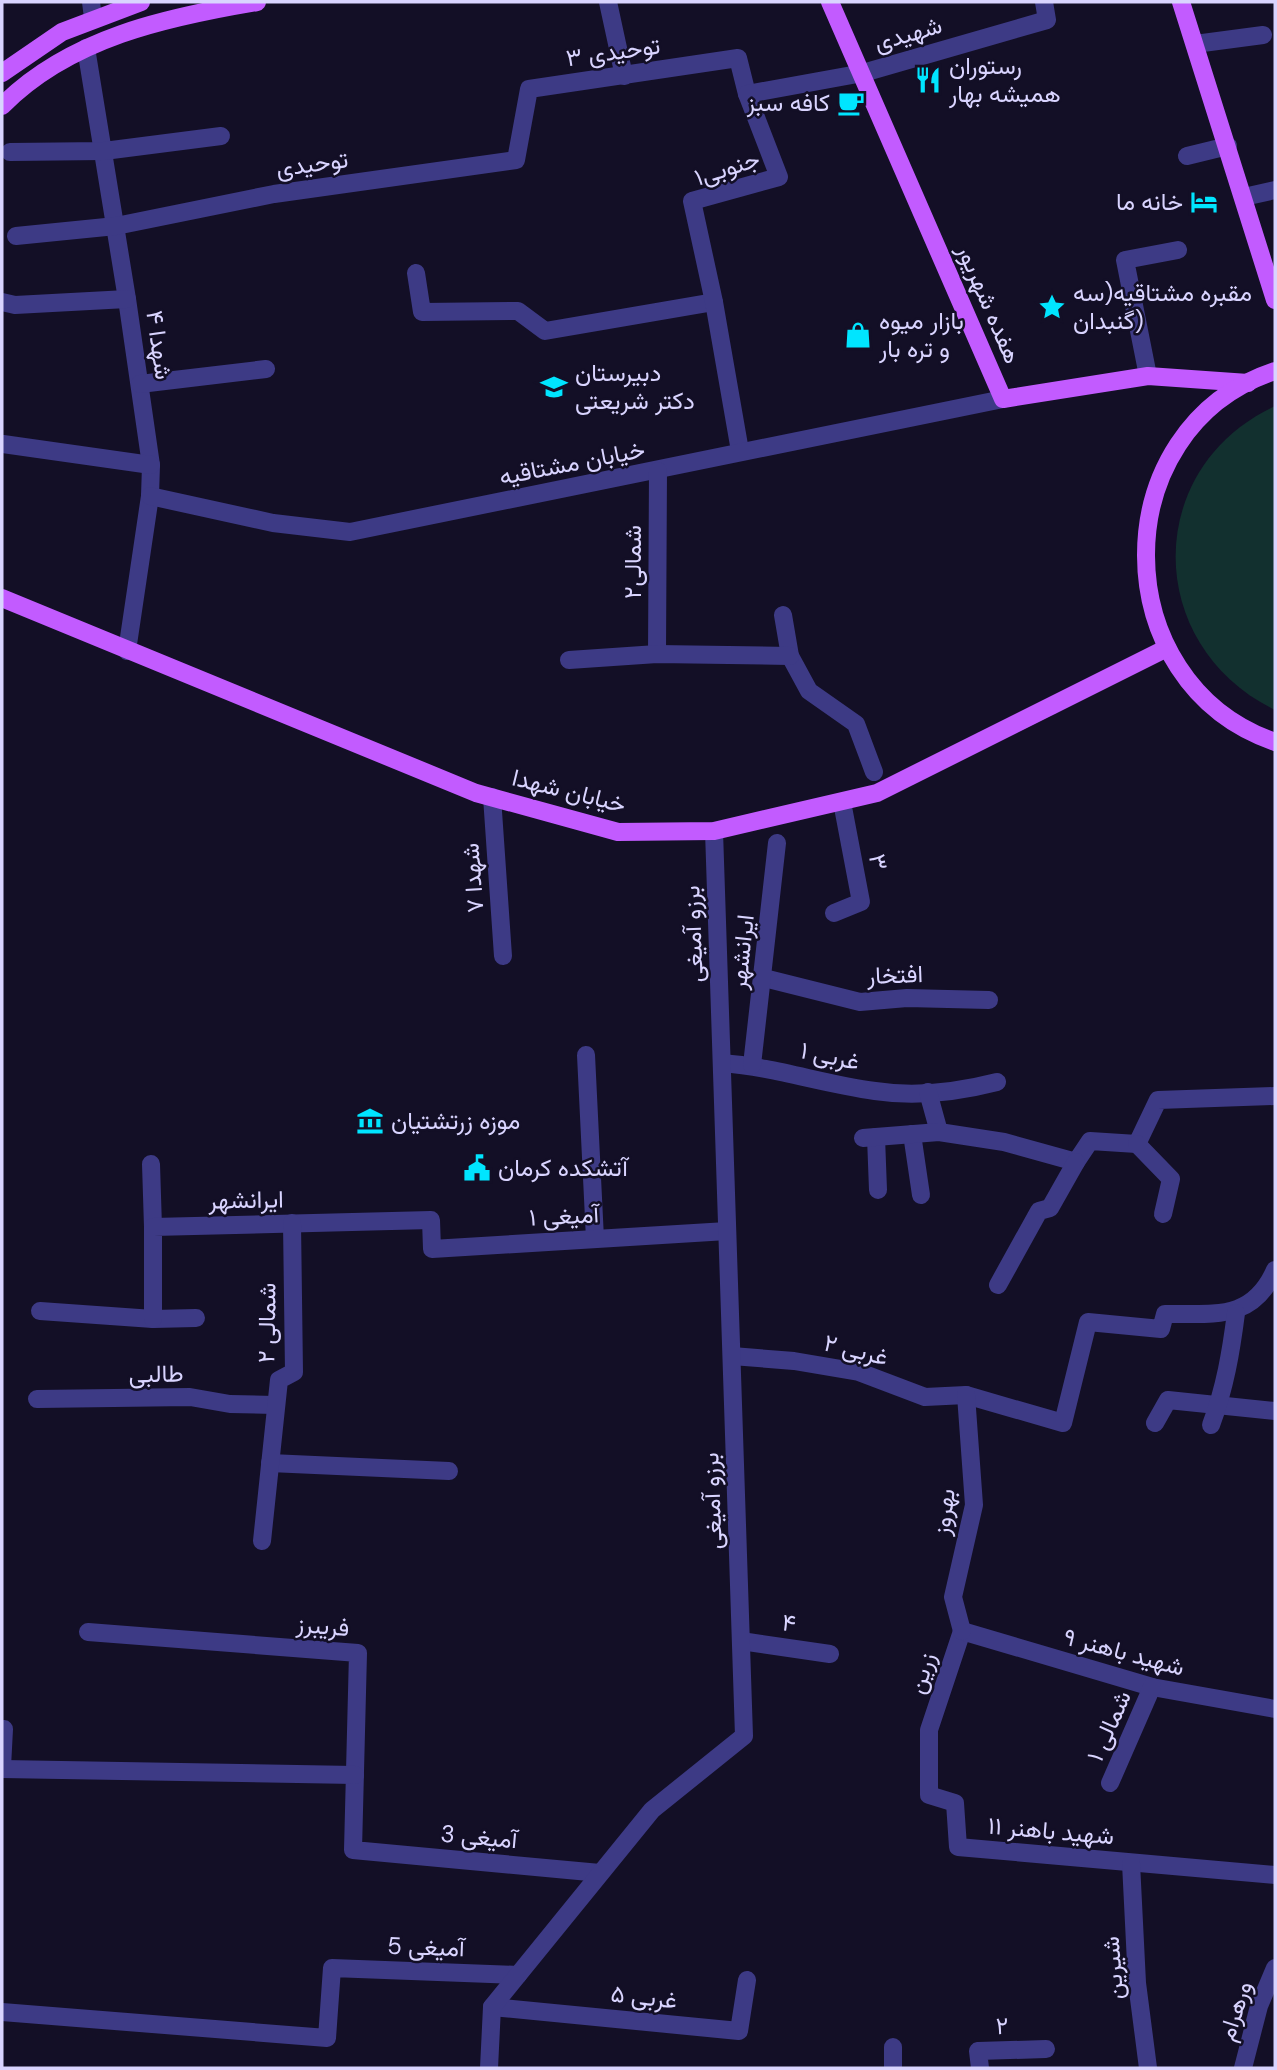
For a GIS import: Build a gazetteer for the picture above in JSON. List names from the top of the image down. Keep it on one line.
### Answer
{"streets":{"main road":["هفده شهریور","خیابان شهدا"],"street":["شهیدی","توحیدی ۳","توحیدی","جنوبی۱","شهدا ۴","خیابان مشتاقیه","شمالی۲","۳","شهدا ۷","برزو آمیغی","ایرانشهر","افتخار","۱ غربی","آمیغی ۱","۲ شمالی","۲ غربی","طالبی","بهروز","۴","فریبرز","شهید باهنر ۹","زرین","۱ شمالی","شهید باهنر ۱۱","آمیغی 3","آمیغی 5","شیرین","۵ غربی","ورهرام","۲"]},"crossings":[["شهیدی","هفده شهریور"],["توحیدی ۳","توحیدی"],["توحیدی ۳","جنوبی۱"],["توحیدی","شهدا ۴"],["جنوبی۱","خیابان مشتاقیه"],["هفده شهریور","خیابان مشتاقیه"],["شهدا ۴","خیابان مشتاقیه"],["شهدا ۴","خیابان شهدا"],["خیابان مشتاقیه","شمالی۲"],["خیابان شهدا","۳"],["خیابان شهدا","شهدا ۷"],["خیابان شهدا","برزو آمیغی"],["برزو آمیغی","۱ غربی"],["برزو آمیغی","آمیغی ۱"],["برزو آمیغی","۲ غربی"],["برزو آمیغی","۴"],["برزو آمیغی","آمیغی 3"],["برزو آمیغی","آمیغی 5"],["برزو آمیغی","۵ غربی"],["ایرانشهر","افتخار"],["ایرانشهر","۱ غربی"],["ایرانشهر","آمیغی ۱"],["ایرانشهر","۲ شمالی"],["۲ شمالی","طالبی"],["۲ غربی","بهروز"],["بهروز","شهید باهنر ۹"],["بهروز","زرین"],["فریبرز","آمیغی 3"],["شهید باهنر ۹","زرین"],["شهید باهنر ۹","۱ شمالی"],["زرین","شهید باهنر ۱۱"],["شهید باهنر ۱۱","شیرین"]],"places":{"restaurant":["رستوران همیشه بهار"],"cafe":["کافه سبز"],"hotel":["خانه ما"],"place":["مقبره مشتاقیه(سه گنبدان)"],"shop":["بازار میوه و تره بار"],"school or university":["دبیرستان دکتر شریعتی"],"museum":["موزه زرتشتیان"],"public building":["آتشکده کرمان"]}}
